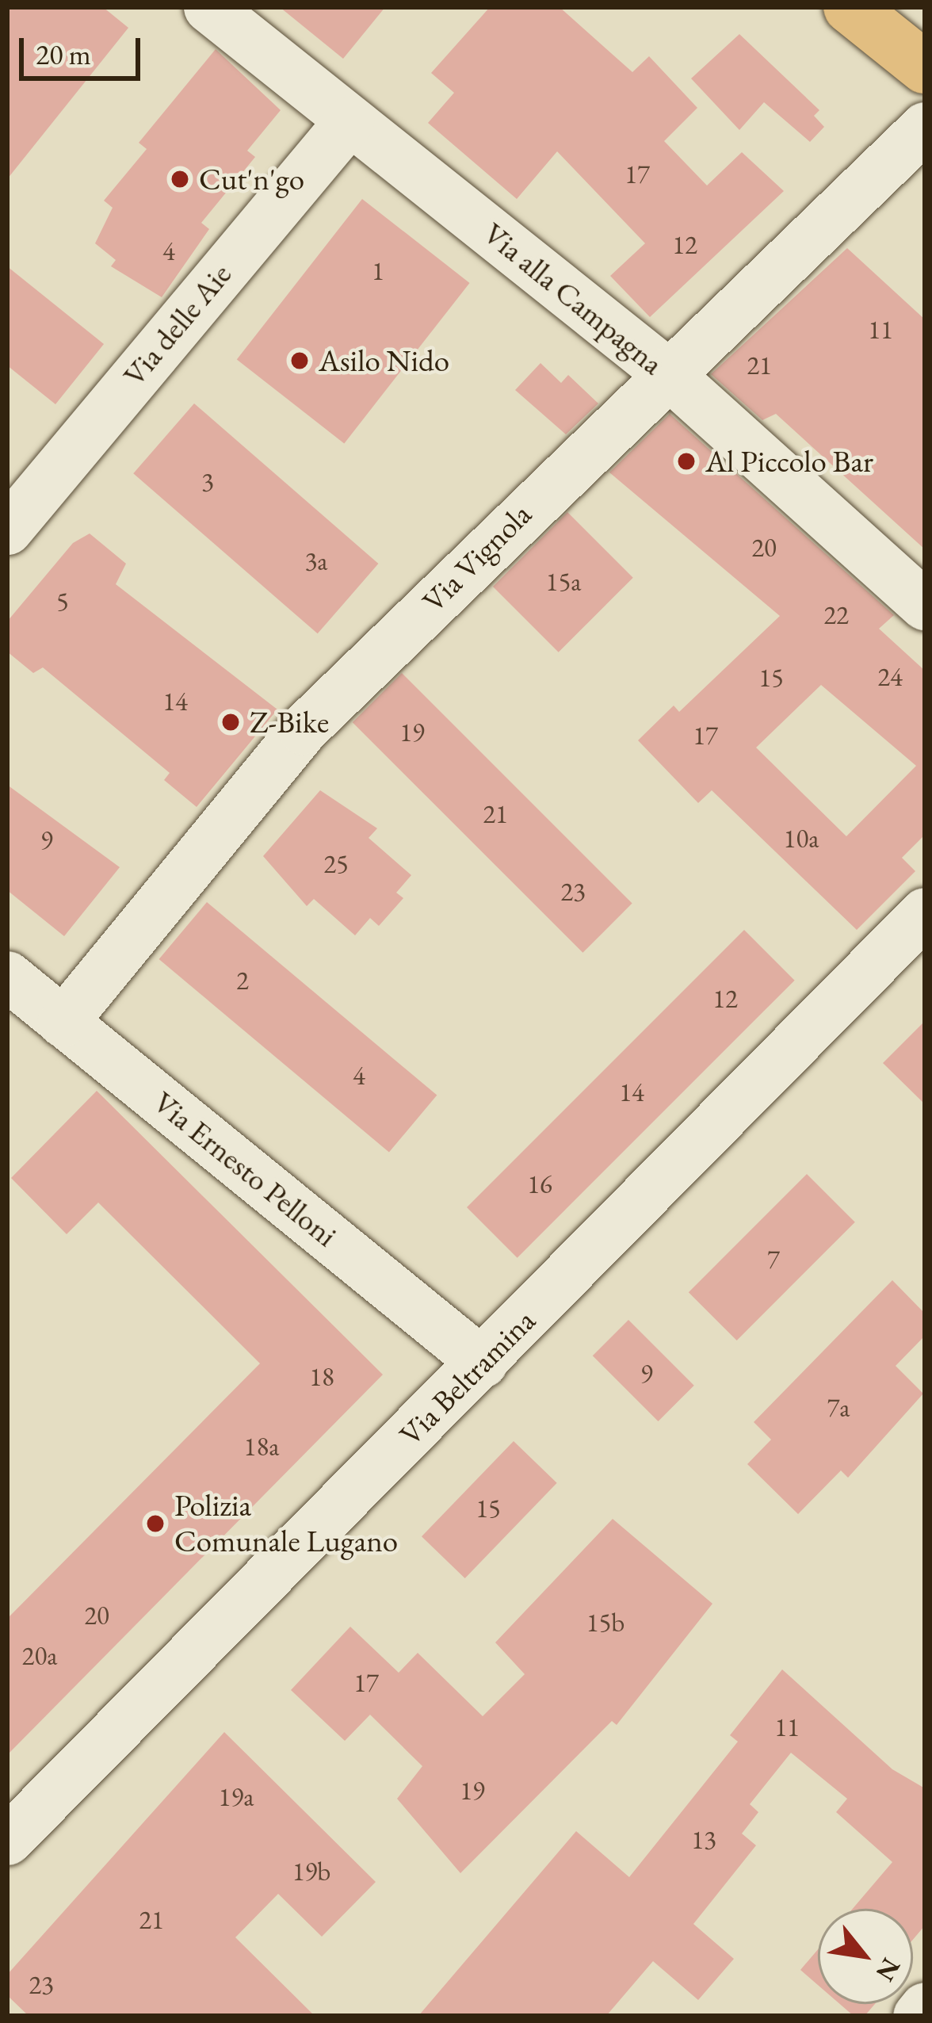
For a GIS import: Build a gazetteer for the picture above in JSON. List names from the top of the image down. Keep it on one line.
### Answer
{"streets":{"street":["Via alla Campagna","Via delle Aie","Via Vignola","Via Ernesto Pelloni","Via Beltramina"]},"crossings":[["Via alla Campagna","Via delle Aie"],["Via alla Campagna","Via Vignola"],["Via Vignola","Via Ernesto Pelloni"],["Via Ernesto Pelloni","Via Beltramina"]],"places":["Cut'n'go","Asilo Nido","Al Piccolo Bar","Z-Bike","Polizia Comunale Lugano"],"house_numbers":["17","12","4","1","11","21","3","20","3a","15a","5","22","24","15","14","19","17","21","10a","9","25","23","2","12","4","14","16","7","9","18","7a","18a","15","20","15b","20a","17","11","19","19a","13","19b","21","23"],"scale_bar":"20 m","north":"bottom right"}
